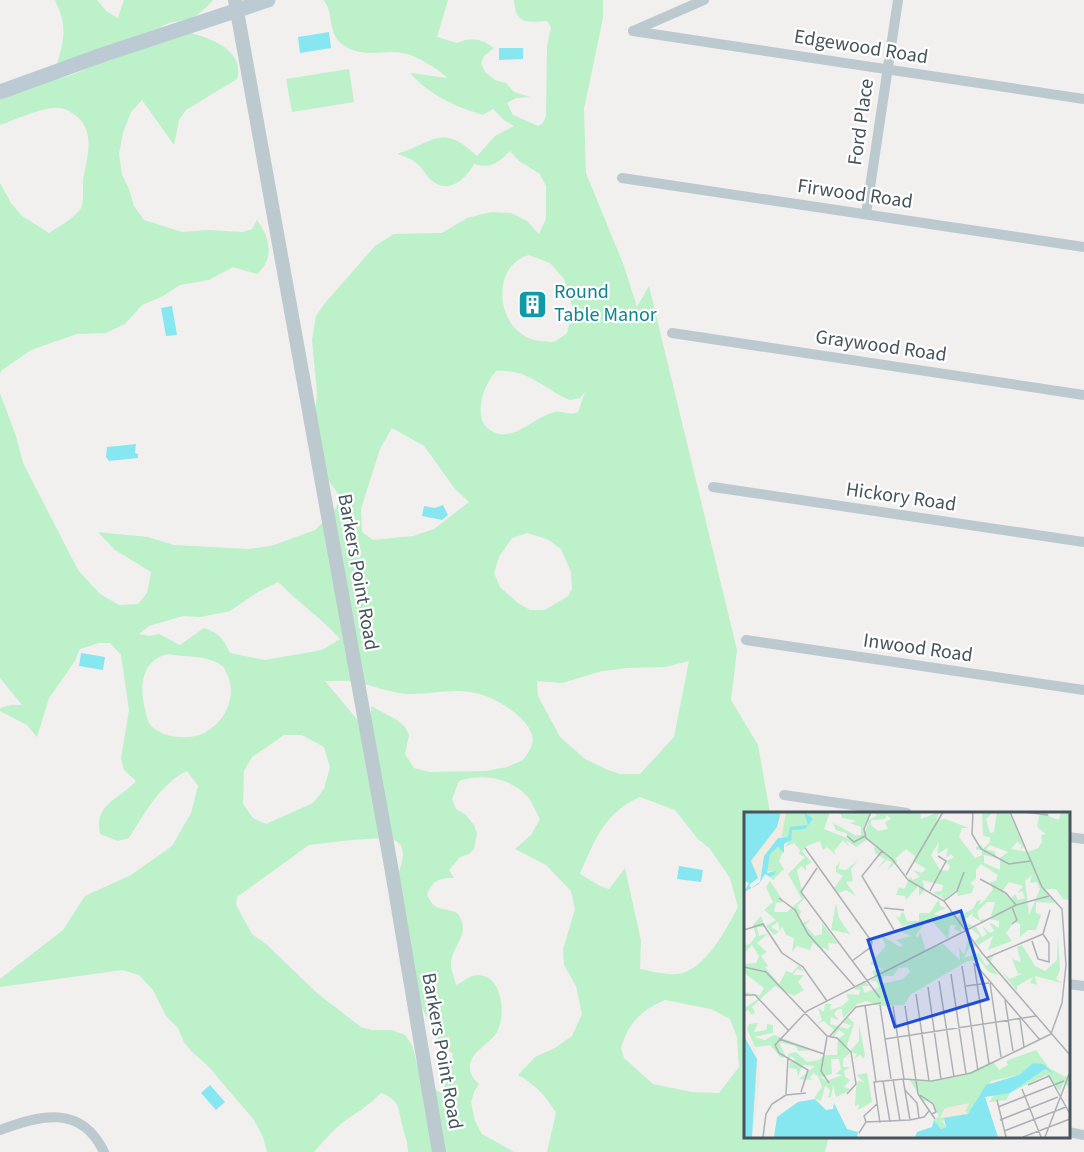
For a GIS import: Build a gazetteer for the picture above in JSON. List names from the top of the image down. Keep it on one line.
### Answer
{"streets":{"street":["Edgewood Road","Ford Place","Firwood Road","Graywood Road","Hickory Road","Barkers Point Road","Inwood Road"]},"crossings":[["Edgewood Road","Ford Place"],["Ford Place","Firwood Road"]],"places":{"building":["Round Table Manor"]}}
